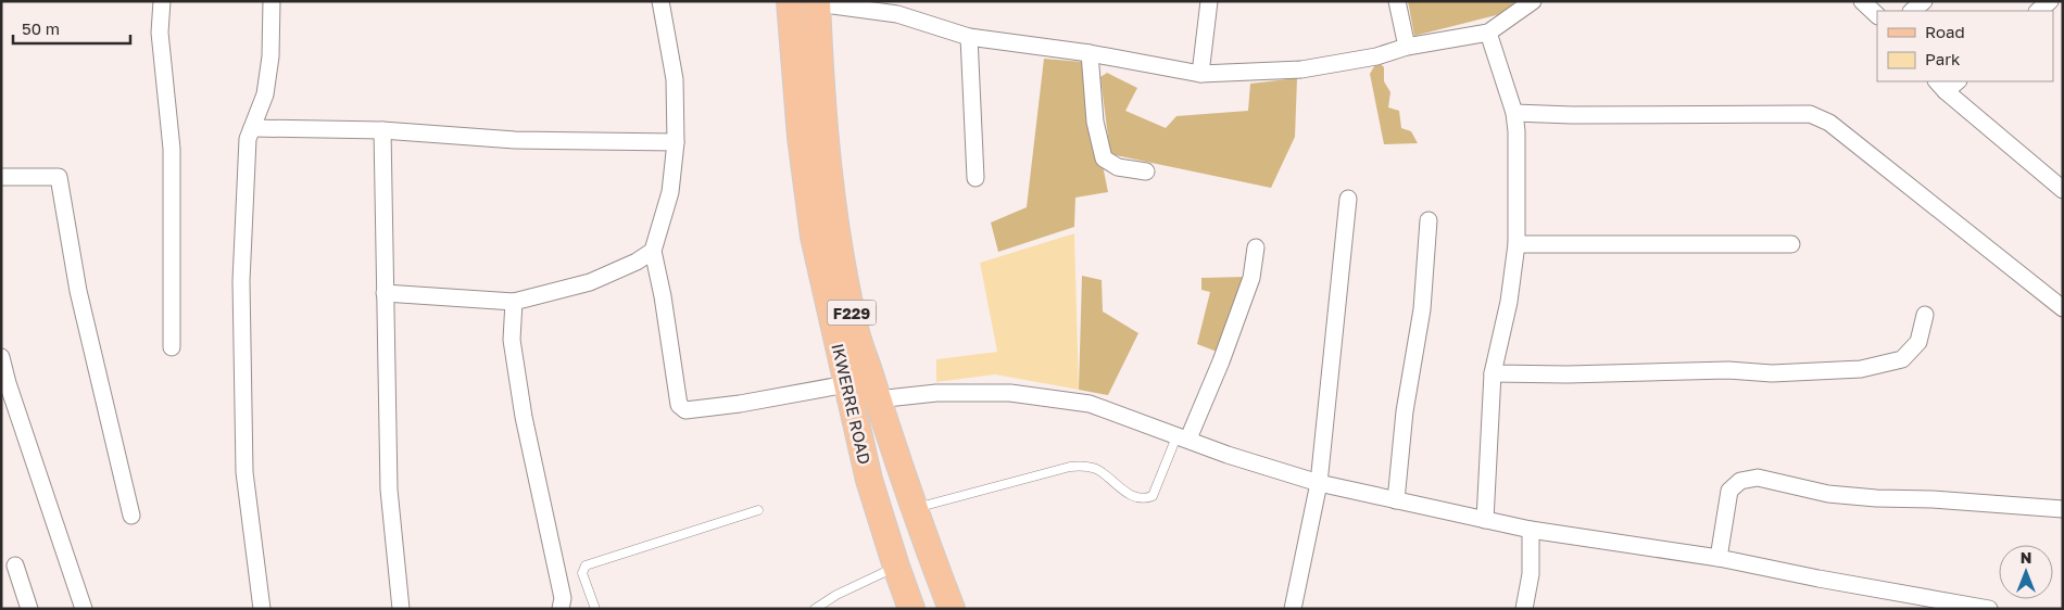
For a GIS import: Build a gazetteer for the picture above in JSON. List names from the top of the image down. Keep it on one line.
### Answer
{"streets":{"main road":["F229","IKWERRE ROAD"]},"legend":["Road","Park"],"scale_bar":"50 m","north":"top"}
